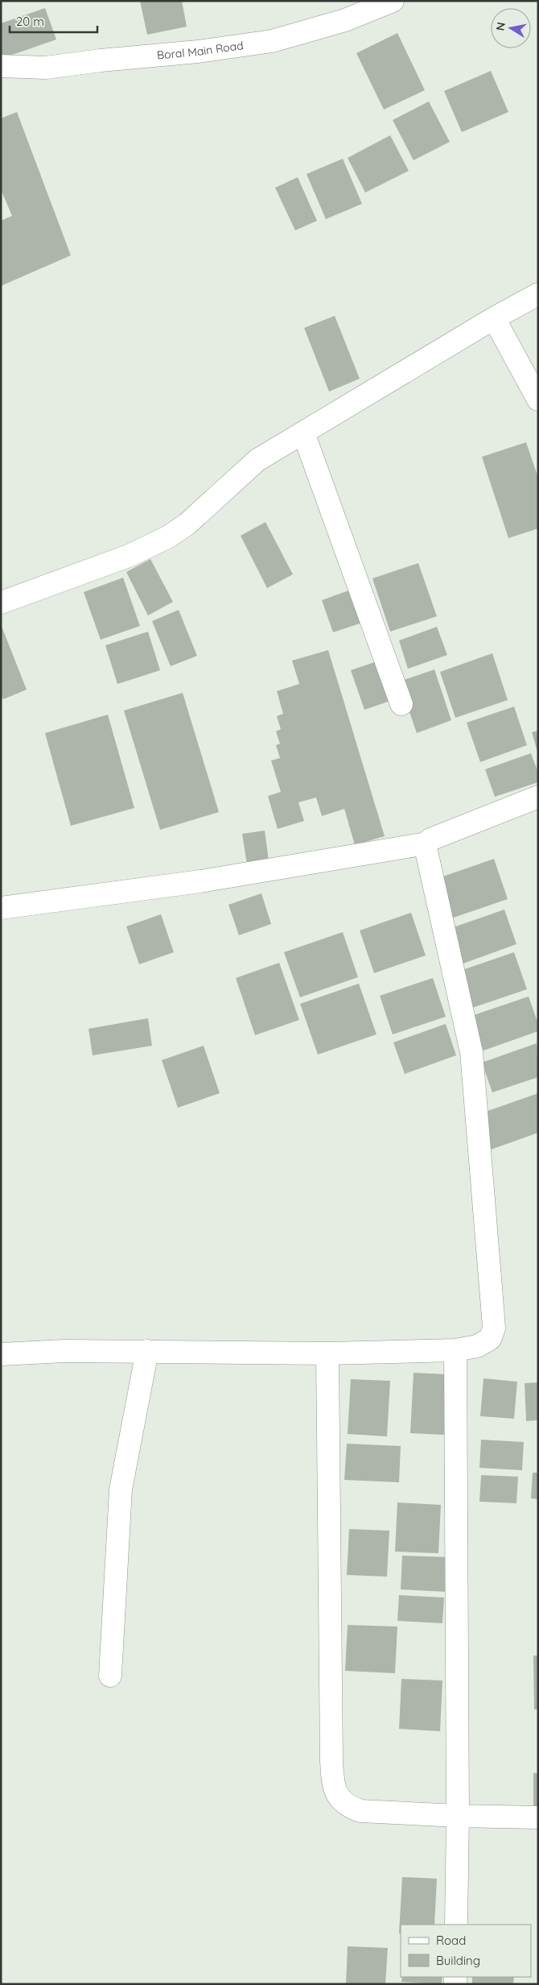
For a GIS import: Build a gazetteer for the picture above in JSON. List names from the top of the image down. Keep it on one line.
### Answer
{"streets":{"street":["Boral Main Road"]},"legend":["Road","Building"],"scale_bar":"20 m","north":"left"}
